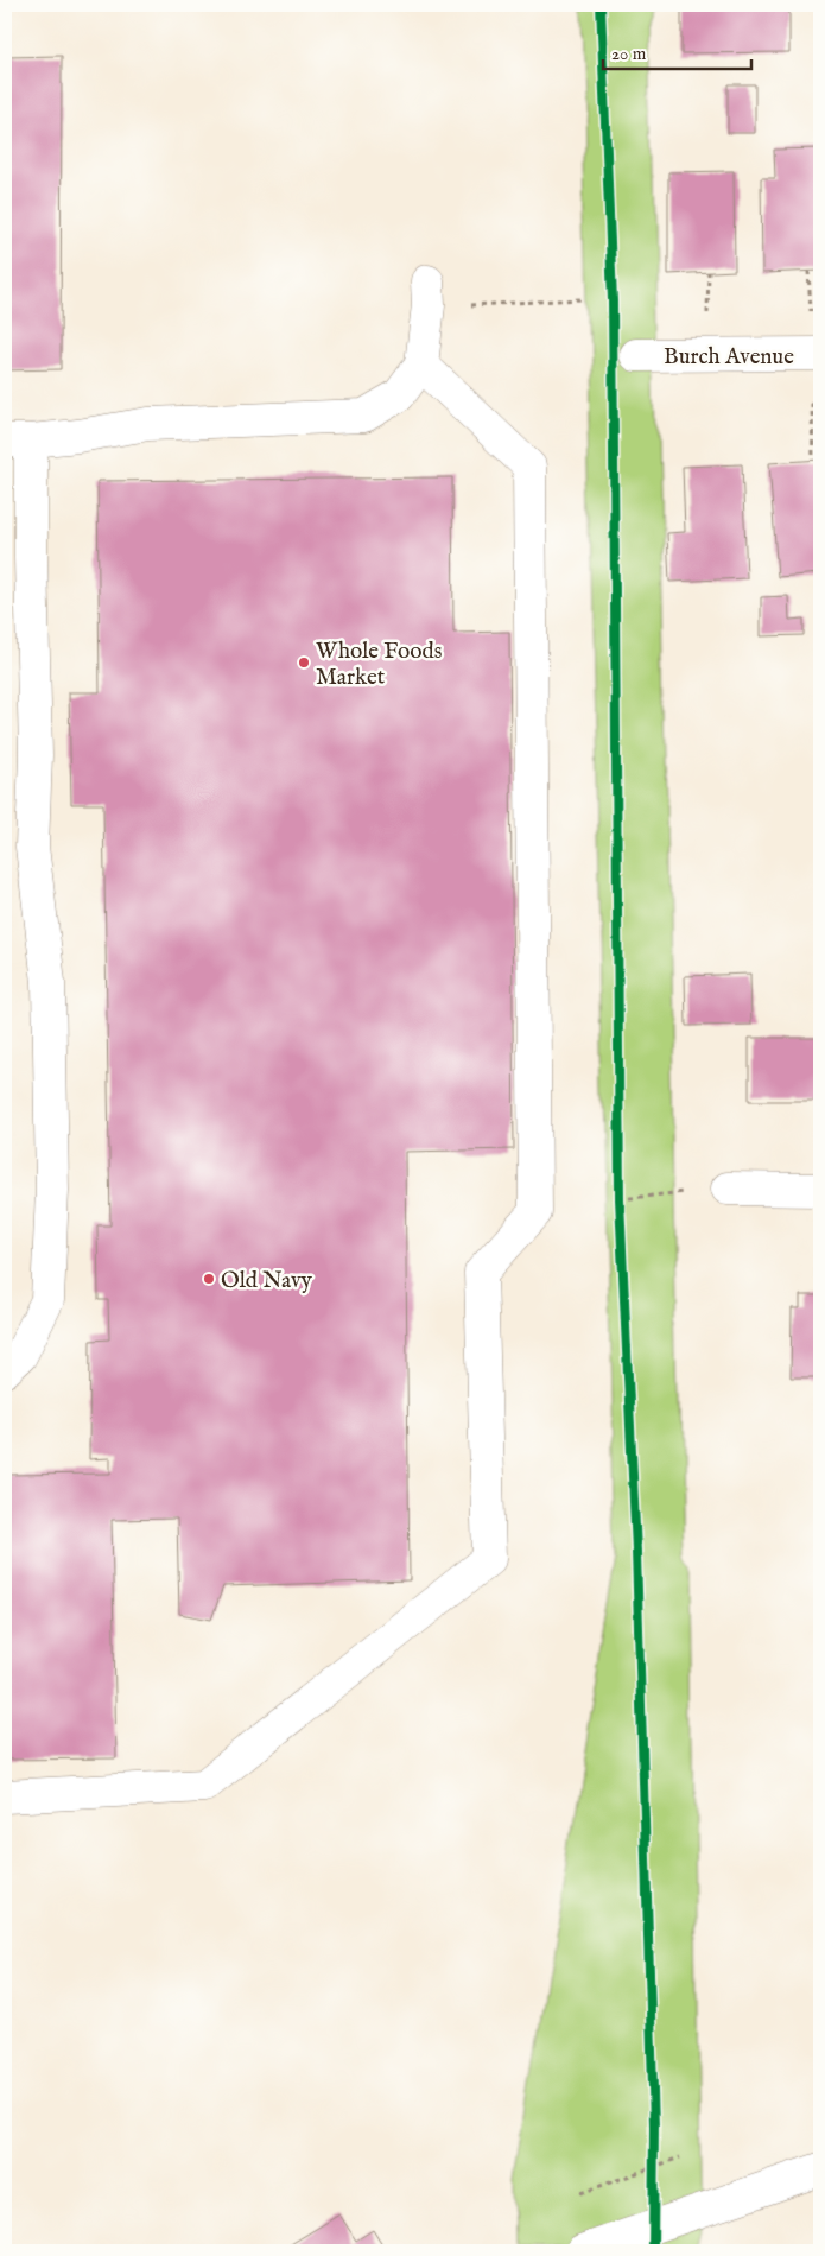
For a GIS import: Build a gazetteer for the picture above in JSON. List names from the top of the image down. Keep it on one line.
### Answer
{"streets":{"street":["Burch Avenue"]},"places":["Whole Foods Market","Old Navy"],"scale_bar":"20 m"}
